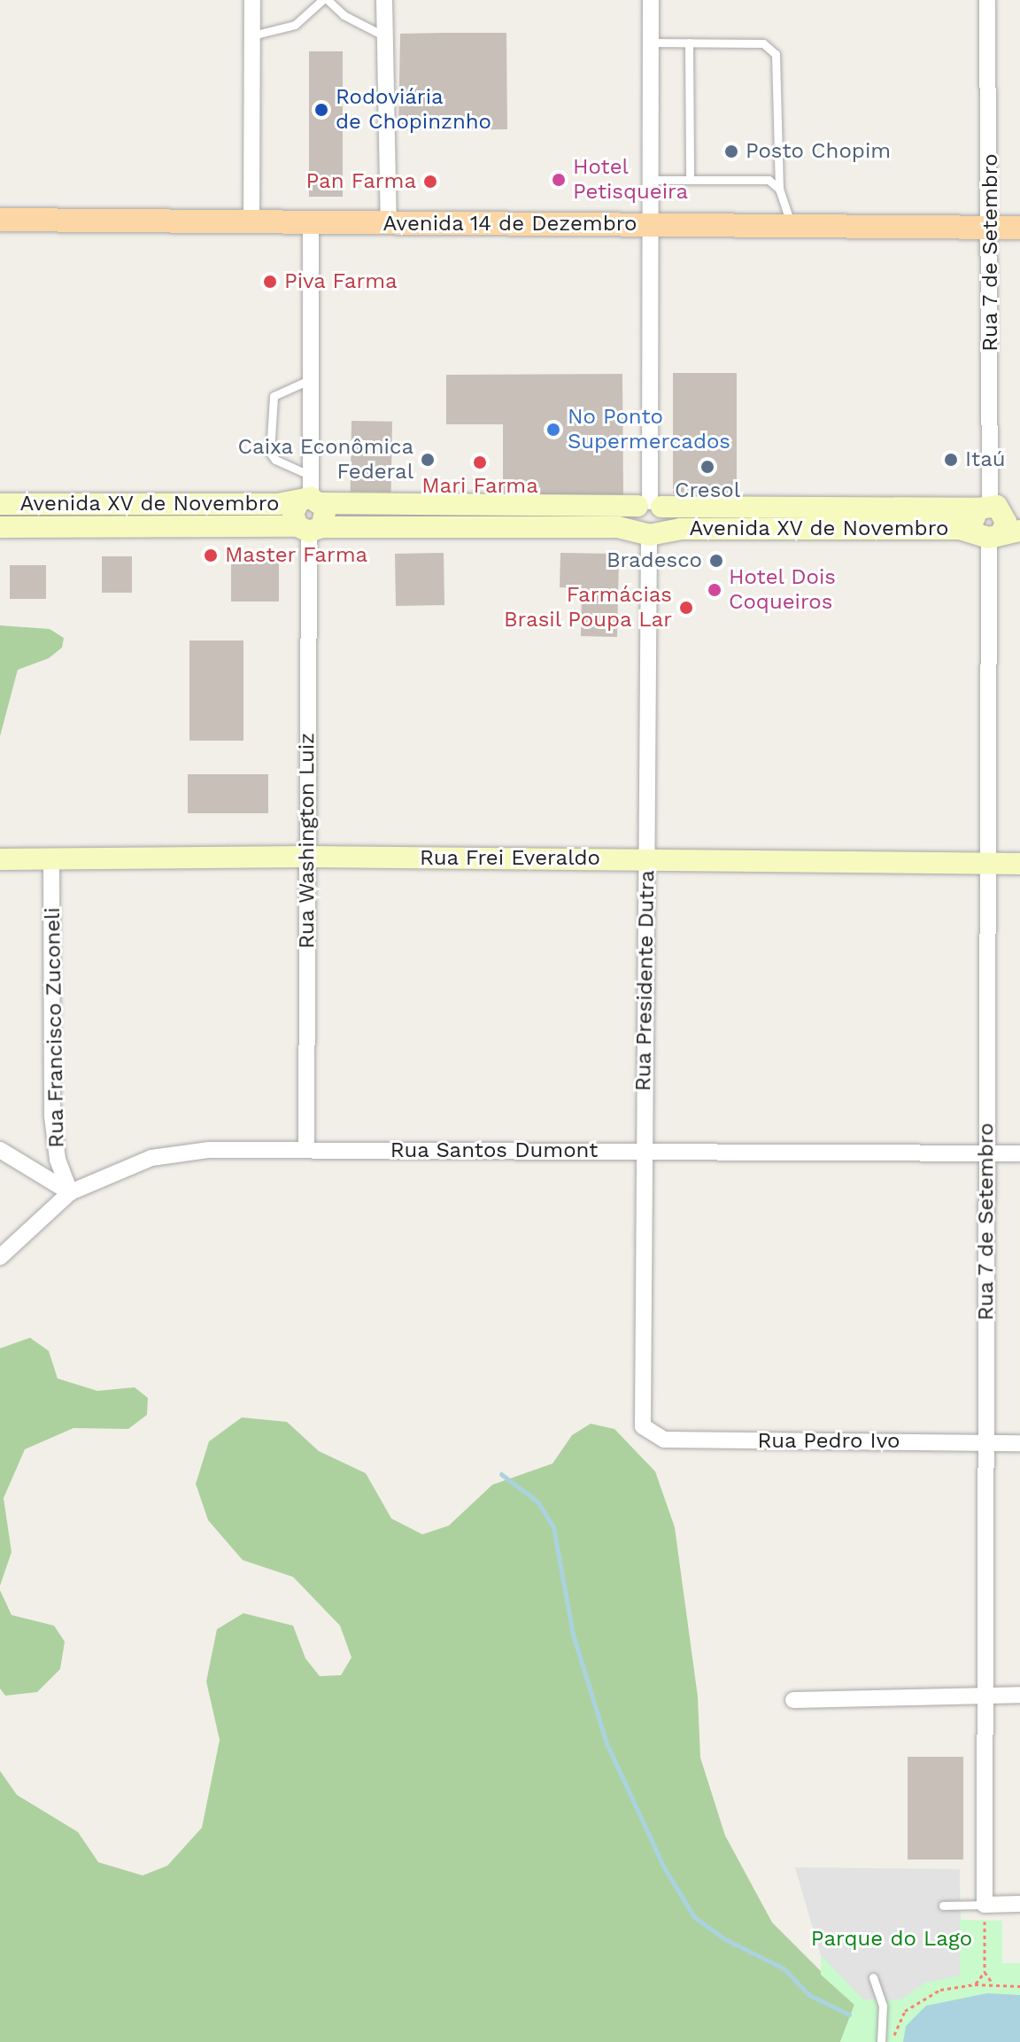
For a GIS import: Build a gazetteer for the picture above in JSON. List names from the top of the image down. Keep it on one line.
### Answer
{"streets":{"main road":["Avenida 14 de Dezembro","Avenida XV de Novembro","Rua Frei Everaldo"],"street":["Rua 7 de Setembro","Rua Washington Luiz","Rua Presidente Dutra","Rua Francisco Zuconeli","Rua Santos Dumont","Rua Pedro Ivo"]},"crossings":[["Avenida 14 de Dezembro","Rua 7 de Setembro"],["Rua 7 de Setembro","Avenida XV de Novembro"],["Rua 7 de Setembro","Rua Frei Everaldo"],["Rua 7 de Setembro","Rua Santos Dumont"],["Rua 7 de Setembro","Rua Pedro Ivo"],["Avenida XV de Novembro","Rua Washington Luiz"],["Avenida XV de Novembro","Rua Presidente Dutra"],["Rua Washington Luiz","Rua Frei Everaldo"],["Rua Washington Luiz","Rua Santos Dumont"],["Rua Frei Everaldo","Rua Presidente Dutra"],["Rua Frei Everaldo","Rua Francisco Zuconeli"],["Rua Presidente Dutra","Rua Santos Dumont"],["Rua Presidente Dutra","Rua Pedro Ivo"],["Rua Francisco Zuconeli","Rua Santos Dumont"]],"parks":["Parque do Lago"],"places":["Rodoviária de Chopinznho","Posto Chopim","Hotel Petisqueira","Pan Farma","Piva Farma","No Ponto Supermercados","Caixa Econômica Federal","Itaú","Mari Farma","Cresol","Master Farma","Bradesco","Hotel Dois Coqueiros","Farmácias Brasil Poupa Lar"]}
